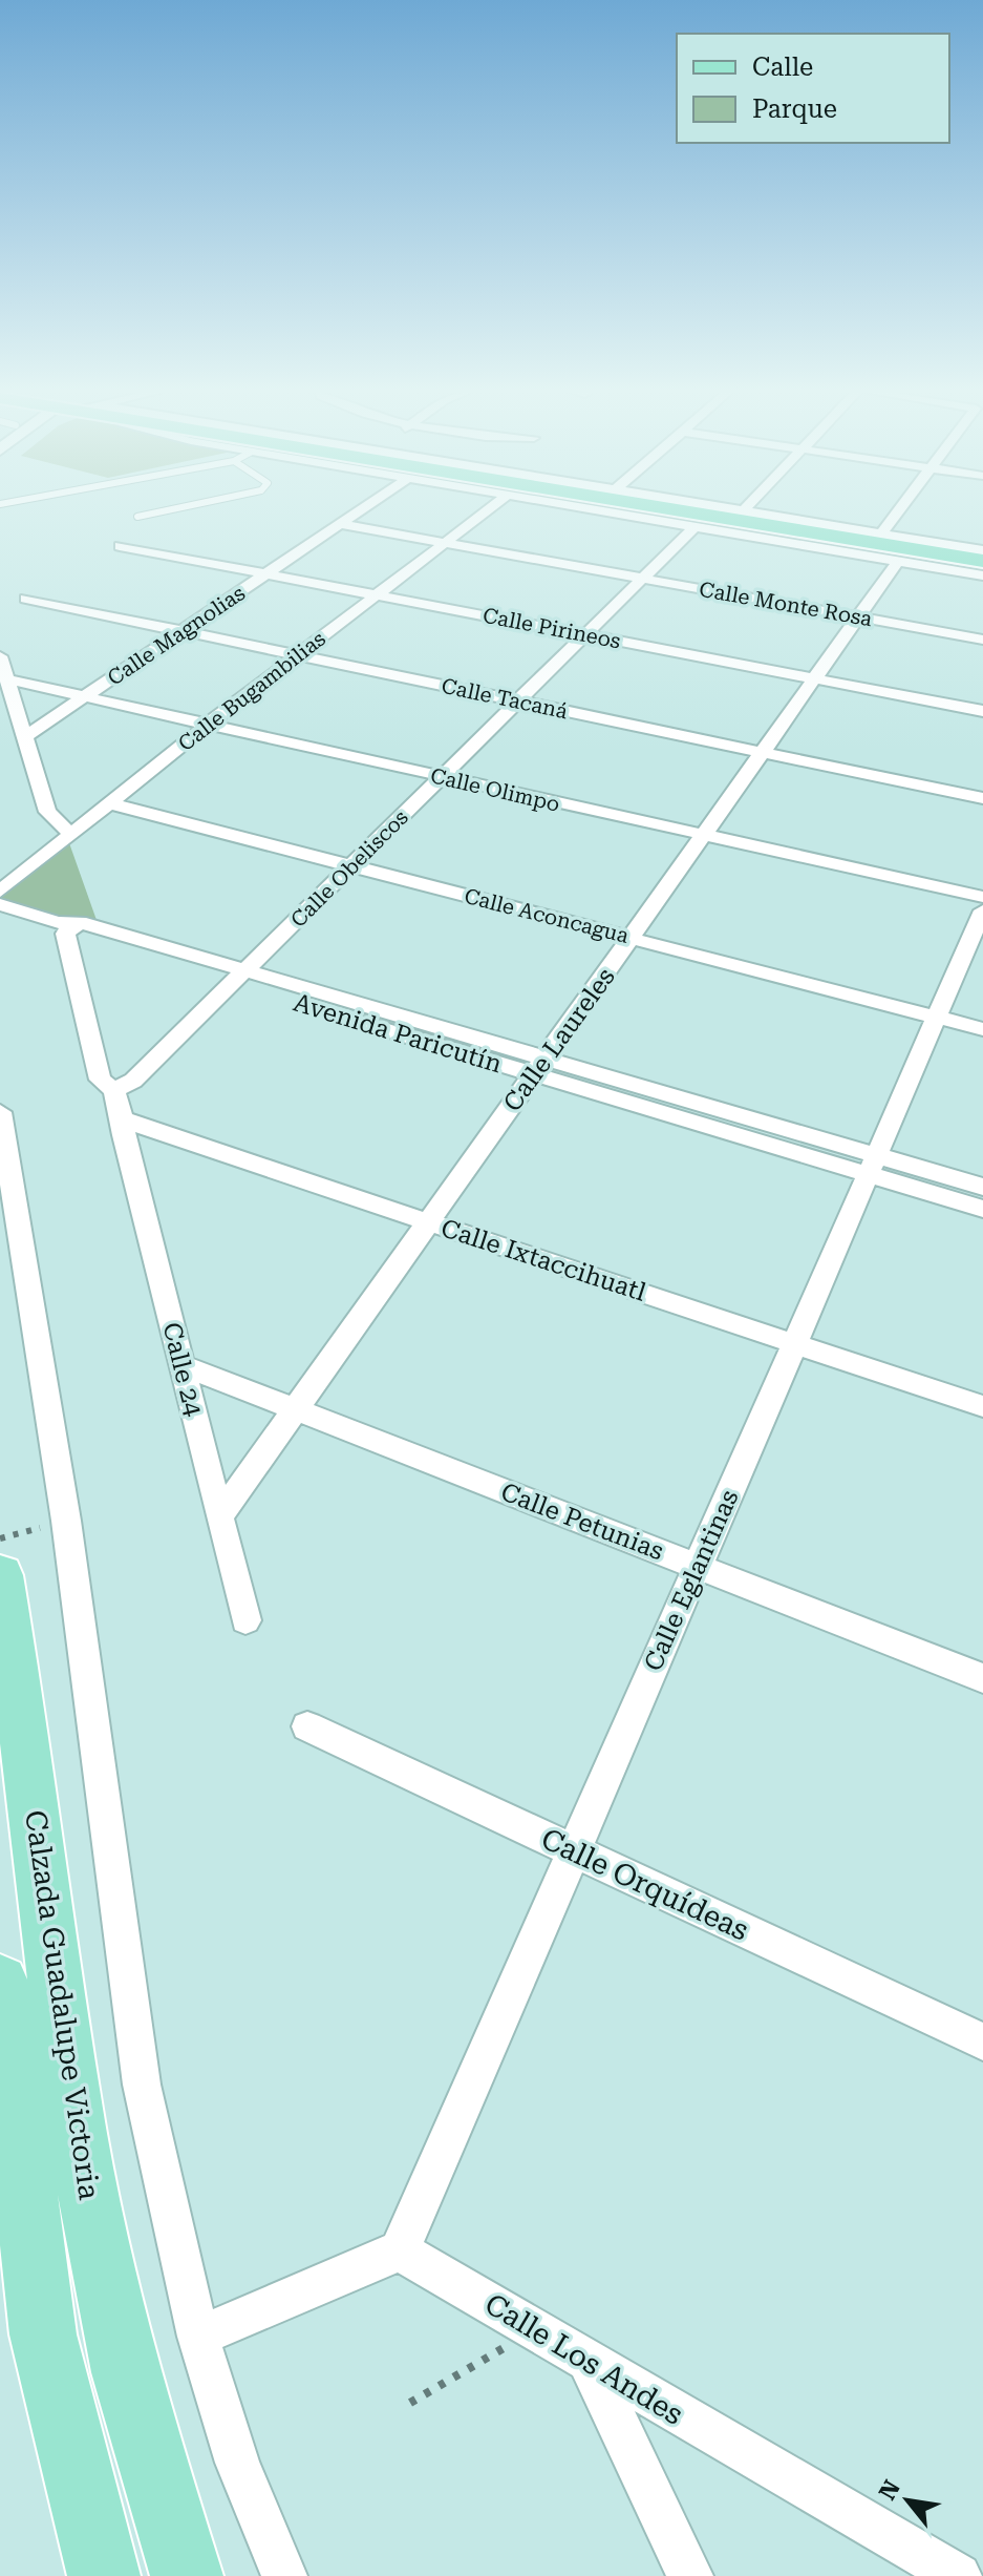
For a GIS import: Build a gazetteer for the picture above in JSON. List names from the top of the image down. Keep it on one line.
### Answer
{"streets":{"main road":["Calzada Guadalupe Victoria"],"street":["Calle Monte Rosa","Calle Pirineos","Calle Magnolias","Calle Bugambilias","Calle Tacaná","Calle Olimpo","Calle Obeliscos","Calle Aconcagua","Avenida Paricutín","Calle Laureles","Calle Ixtaccihuatl","Calle 24","Calle Petunias","Calle Eglantinas","Calle Orquídeas","Calle Los Andes"]},"crossings":[["Calle Monte Rosa","Calle Magnolias"],["Calle Monte Rosa","Calle Bugambilias"],["Calle Monte Rosa","Calle Obeliscos"],["Calle Monte Rosa","Calle Laureles"],["Calle Pirineos","Calle Magnolias"],["Calle Pirineos","Calle Bugambilias"],["Calle Pirineos","Calle Obeliscos"],["Calle Pirineos","Calle Laureles"],["Calle Magnolias","Calle Tacaná"],["Calle Magnolias","Calle Olimpo"],["Calle Bugambilias","Calle Tacaná"],["Calle Bugambilias","Calle Olimpo"],["Calle Bugambilias","Calle Aconcagua"],["Calle Tacaná","Calle Obeliscos"],["Calle Tacaná","Calle Laureles"],["Calle Olimpo","Calle Obeliscos"],["Calle Olimpo","Calle Laureles"],["Calle Obeliscos","Calle Aconcagua"],["Calle Obeliscos","Avenida Paricutín"],["Calle Obeliscos","Calle Ixtaccihuatl"],["Calle Obeliscos","Calle 24"],["Calle Aconcagua","Calle Laureles"],["Calle Aconcagua","Calle Eglantinas"],["Avenida Paricutín","Calle Laureles"],["Avenida Paricutín","Calle 24"],["Avenida Paricutín","Calle Eglantinas"],["Calle Laureles","Calle Ixtaccihuatl"],["Calle Laureles","Calle 24"],["Calle Laureles","Calle Petunias"],["Calle Ixtaccihuatl","Calle 24"],["Calle Ixtaccihuatl","Calle Eglantinas"],["Calle 24","Calle Petunias"],["Calle Petunias","Calle Eglantinas"],["Calle Eglantinas","Calle Orquídeas"],["Calle Eglantinas","Calle Los Andes"]],"legend":["Calle","Parque"],"north":"top left"}
